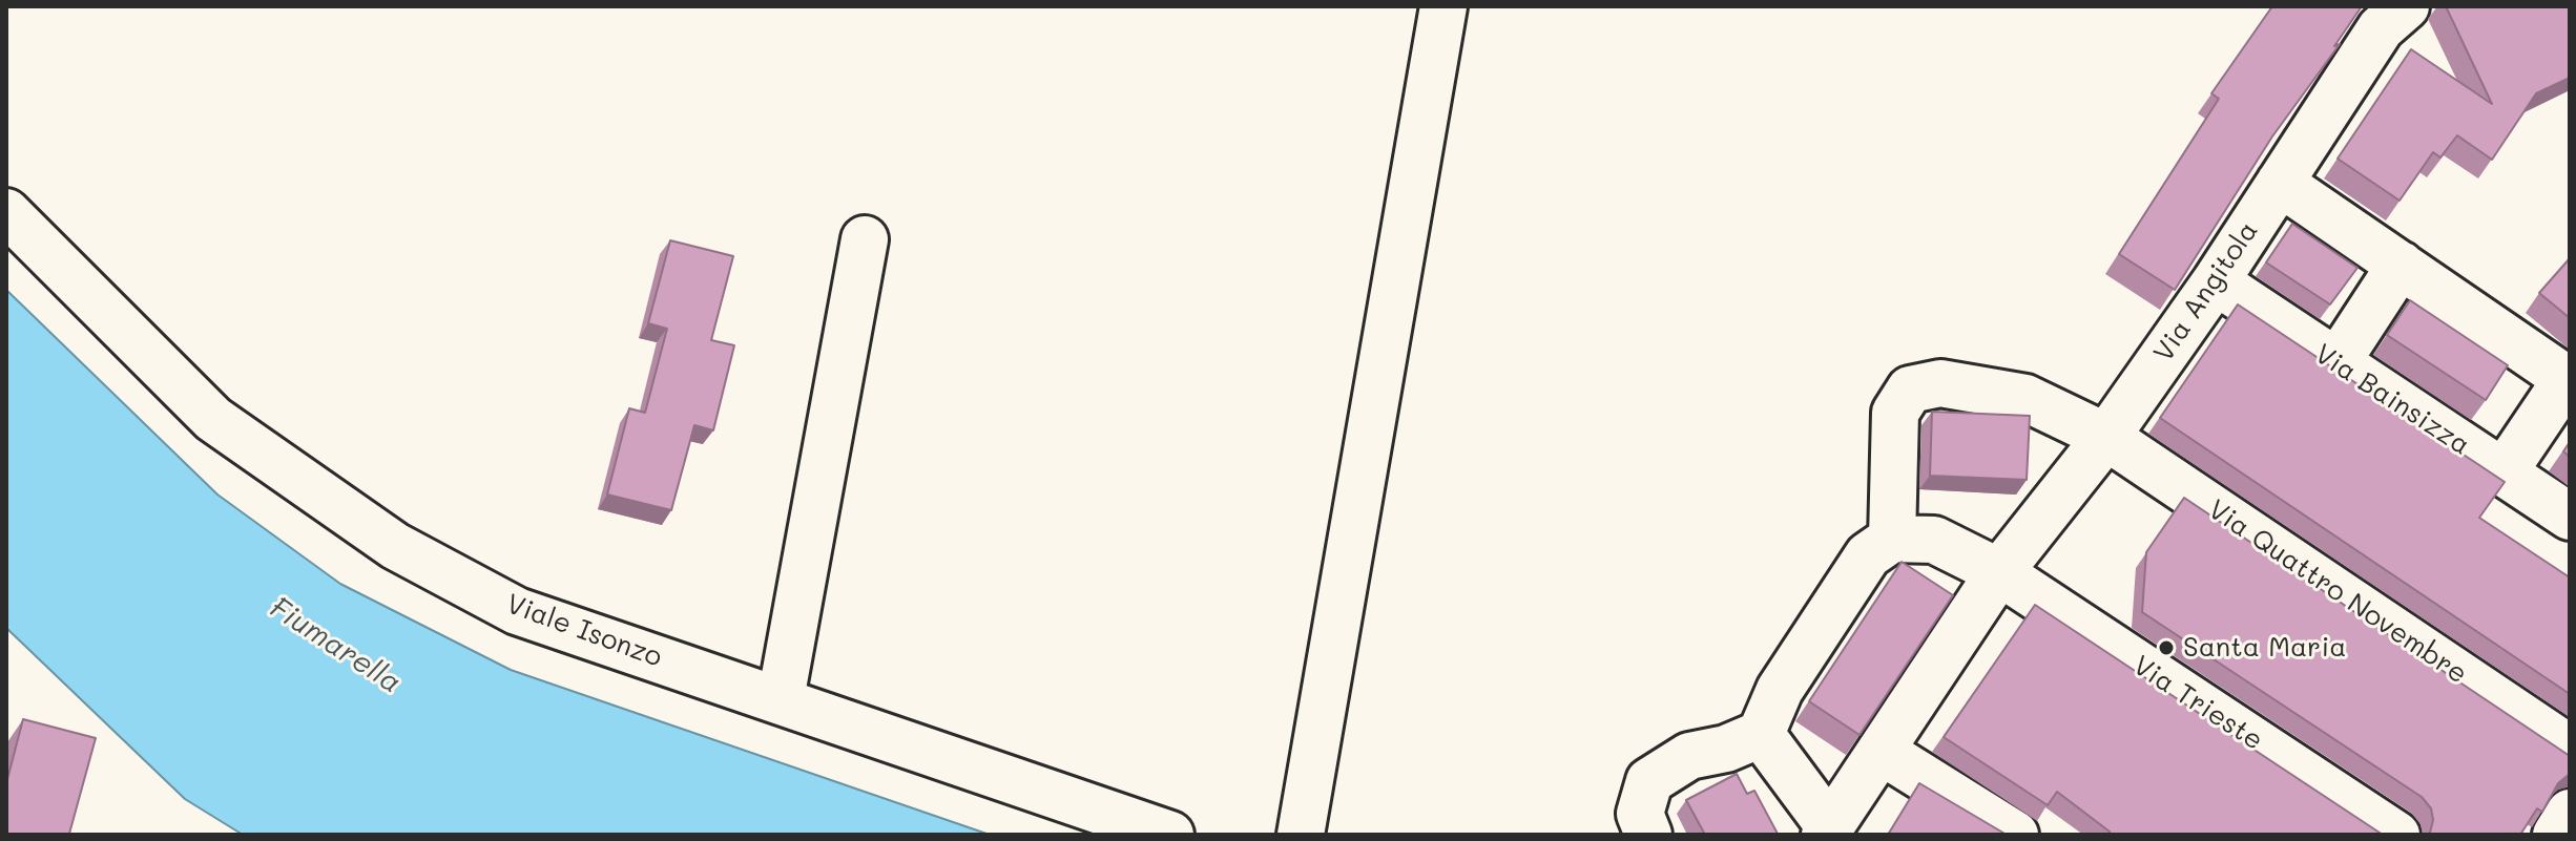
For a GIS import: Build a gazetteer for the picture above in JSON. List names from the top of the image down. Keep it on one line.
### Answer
{"streets":{"street":["Via Angitola","Via Bainsizza","Via Quattro Novembre","Viale Isonzo","Via Trieste"]},"crossings":[["Via Angitola","Via Bainsizza"],["Via Angitola","Via Quattro Novembre"],["Via Angitola","Via Trieste"],["Via Quattro Novembre","Via Trieste"]],"water":["Fiumarella"],"places":["Santa Maria"]}
